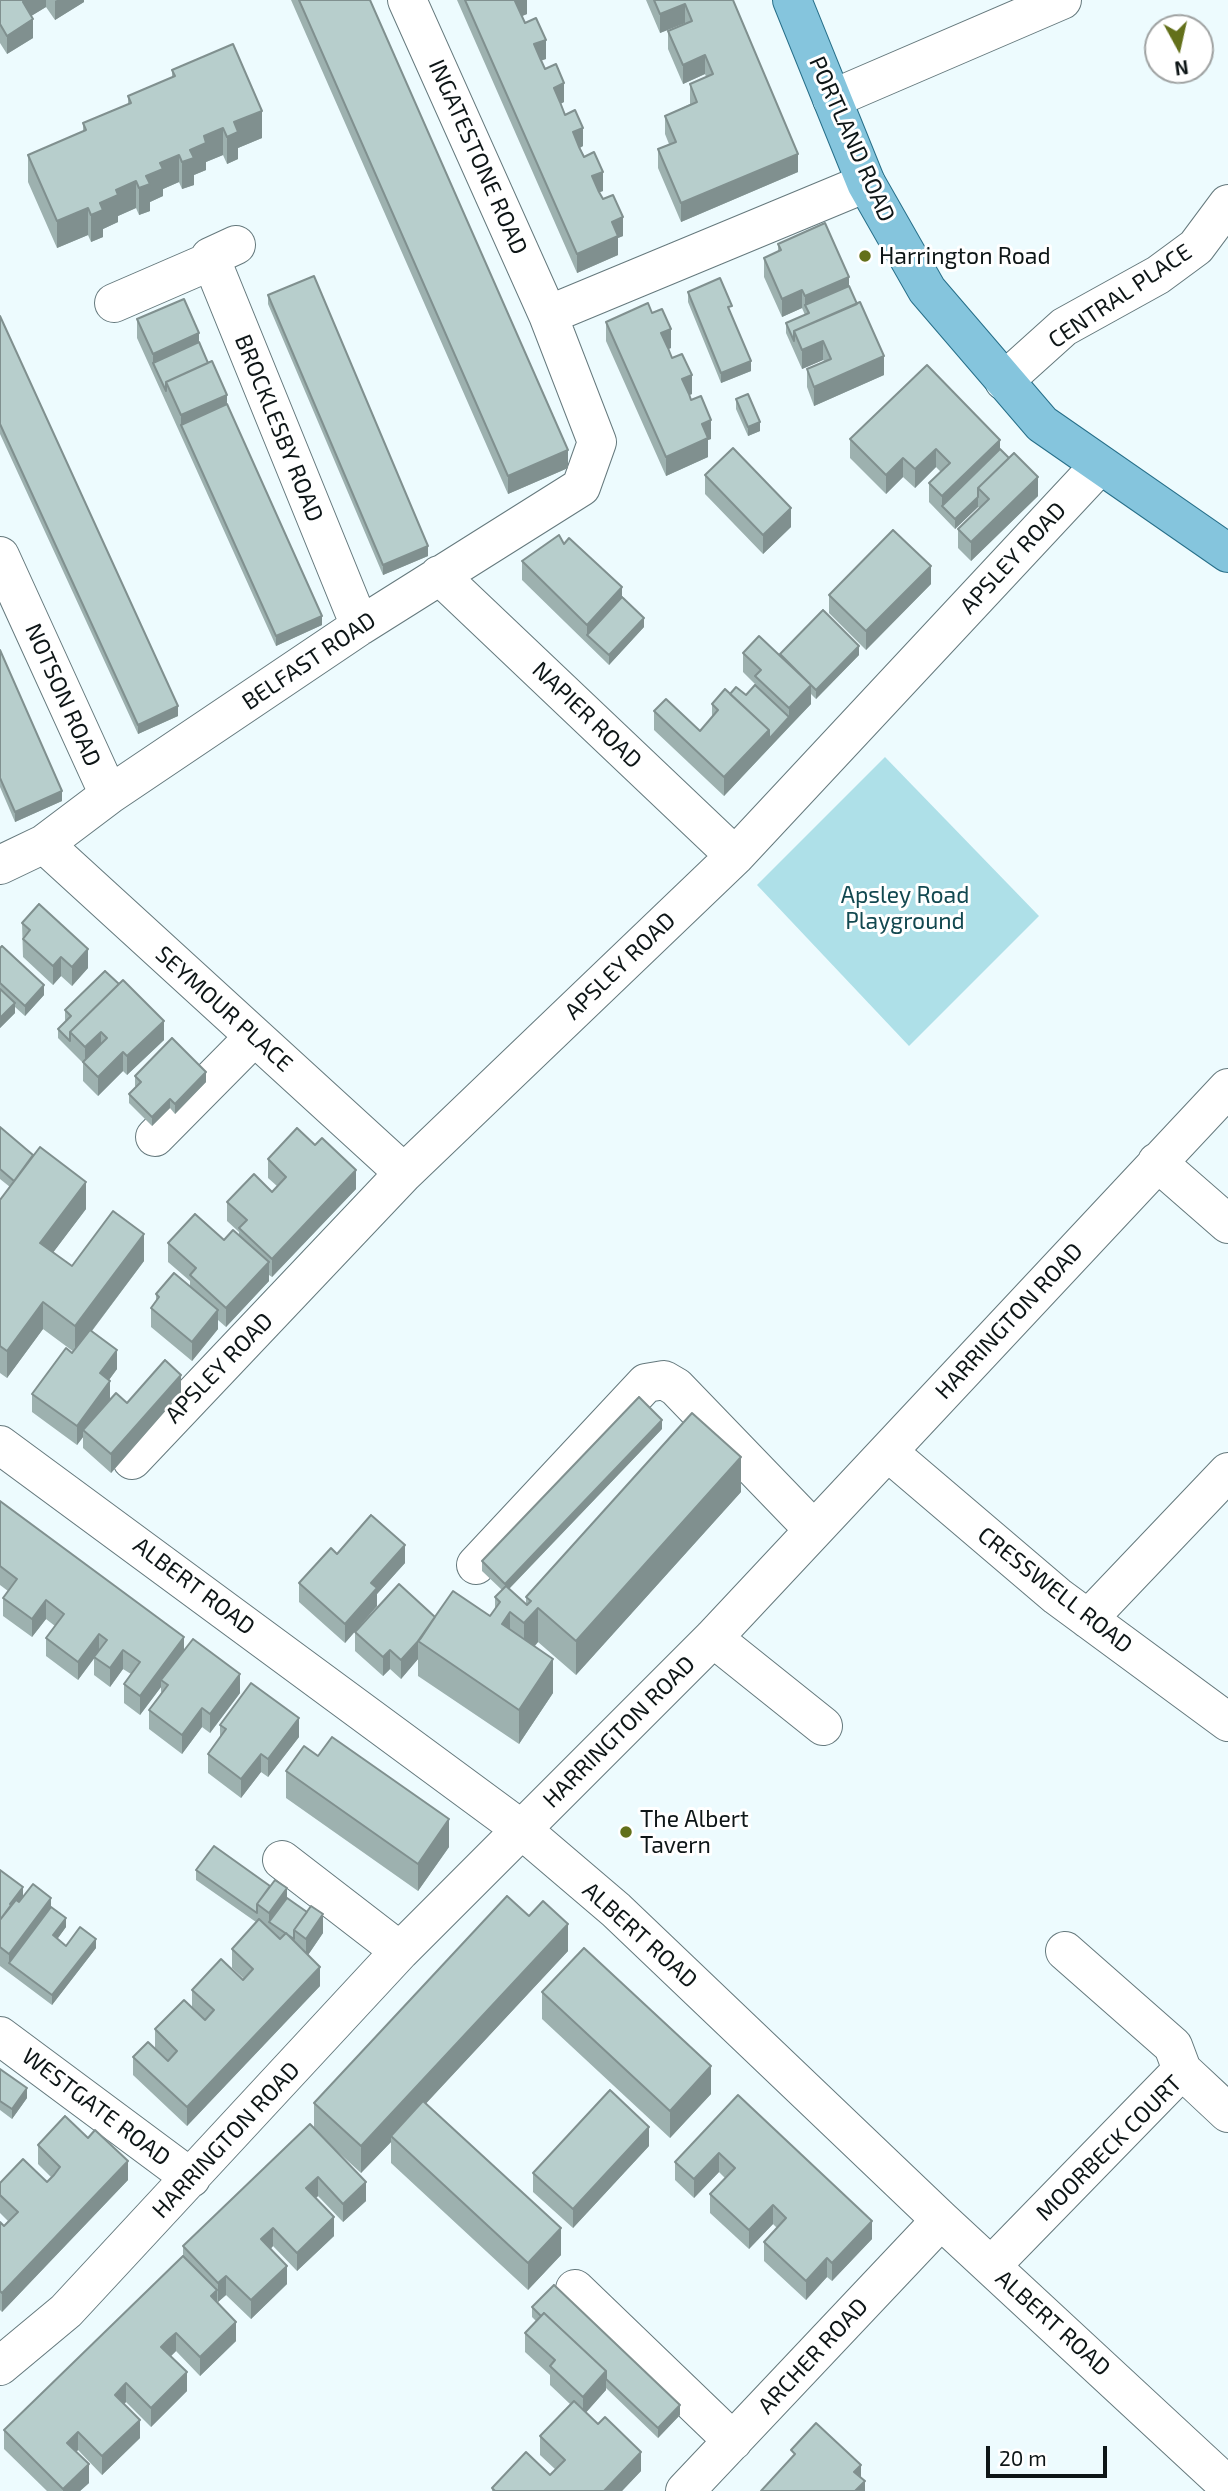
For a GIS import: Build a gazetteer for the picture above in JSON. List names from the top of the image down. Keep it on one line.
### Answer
{"streets":{"main road":["PORTLAND ROAD"],"street":["INGATESTONE ROAD","CENTRAL PLACE","BROCKLESBY ROAD","APSLEY ROAD","BELFAST ROAD","NOTSON ROAD","NAPIER ROAD","SEYMOUR PLACE","HARRINGTON ROAD","ALBERT ROAD","CRESSWELL ROAD","WESTGATE ROAD","MOORBECK COURT","ARCHER ROAD"]},"crossings":[["PORTLAND ROAD","CENTRAL PLACE"],["PORTLAND ROAD","APSLEY ROAD"],["INGATESTONE ROAD","BELFAST ROAD"],["BROCKLESBY ROAD","BELFAST ROAD"],["APSLEY ROAD","NAPIER ROAD"],["APSLEY ROAD","SEYMOUR PLACE"],["BELFAST ROAD","NOTSON ROAD"],["BELFAST ROAD","NAPIER ROAD"],["BELFAST ROAD","SEYMOUR PLACE"],["HARRINGTON ROAD","ALBERT ROAD"],["HARRINGTON ROAD","CRESSWELL ROAD"],["HARRINGTON ROAD","WESTGATE ROAD"],["ALBERT ROAD","MOORBECK COURT"],["ALBERT ROAD","ARCHER ROAD"]],"parks":["Apsley Road Playground"],"places":["Harrington Road","The Albert Tavern"],"scale_bar":"20 m","north":"bottom"}
